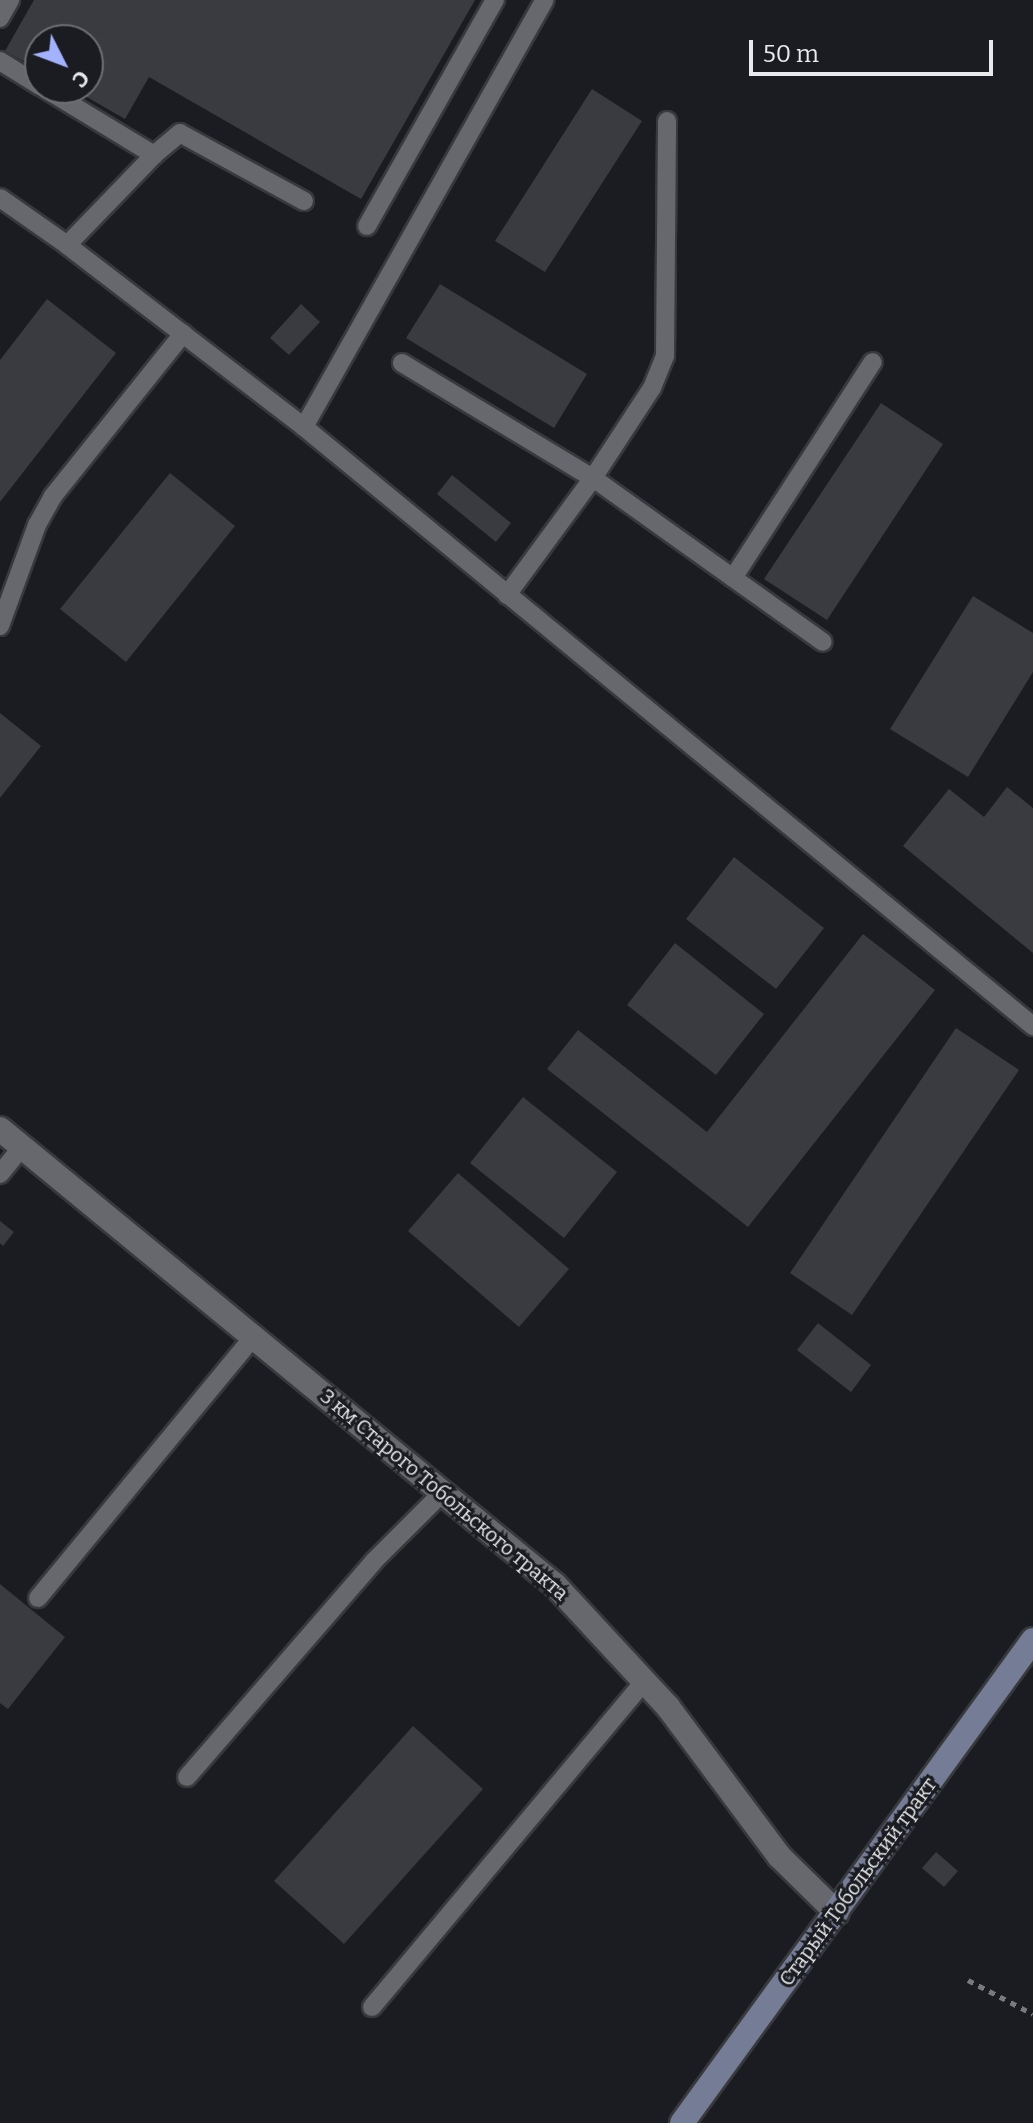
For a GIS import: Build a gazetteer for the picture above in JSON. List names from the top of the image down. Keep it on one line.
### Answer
{"streets":{"street":["3 км Старого Тобольского тракта","Старый Тобольский тракт"]},"crossings":[["3 км Старого Тобольского тракта","Старый Тобольский тракт"]],"scale_bar":"50 m","north":"bottom right"}
